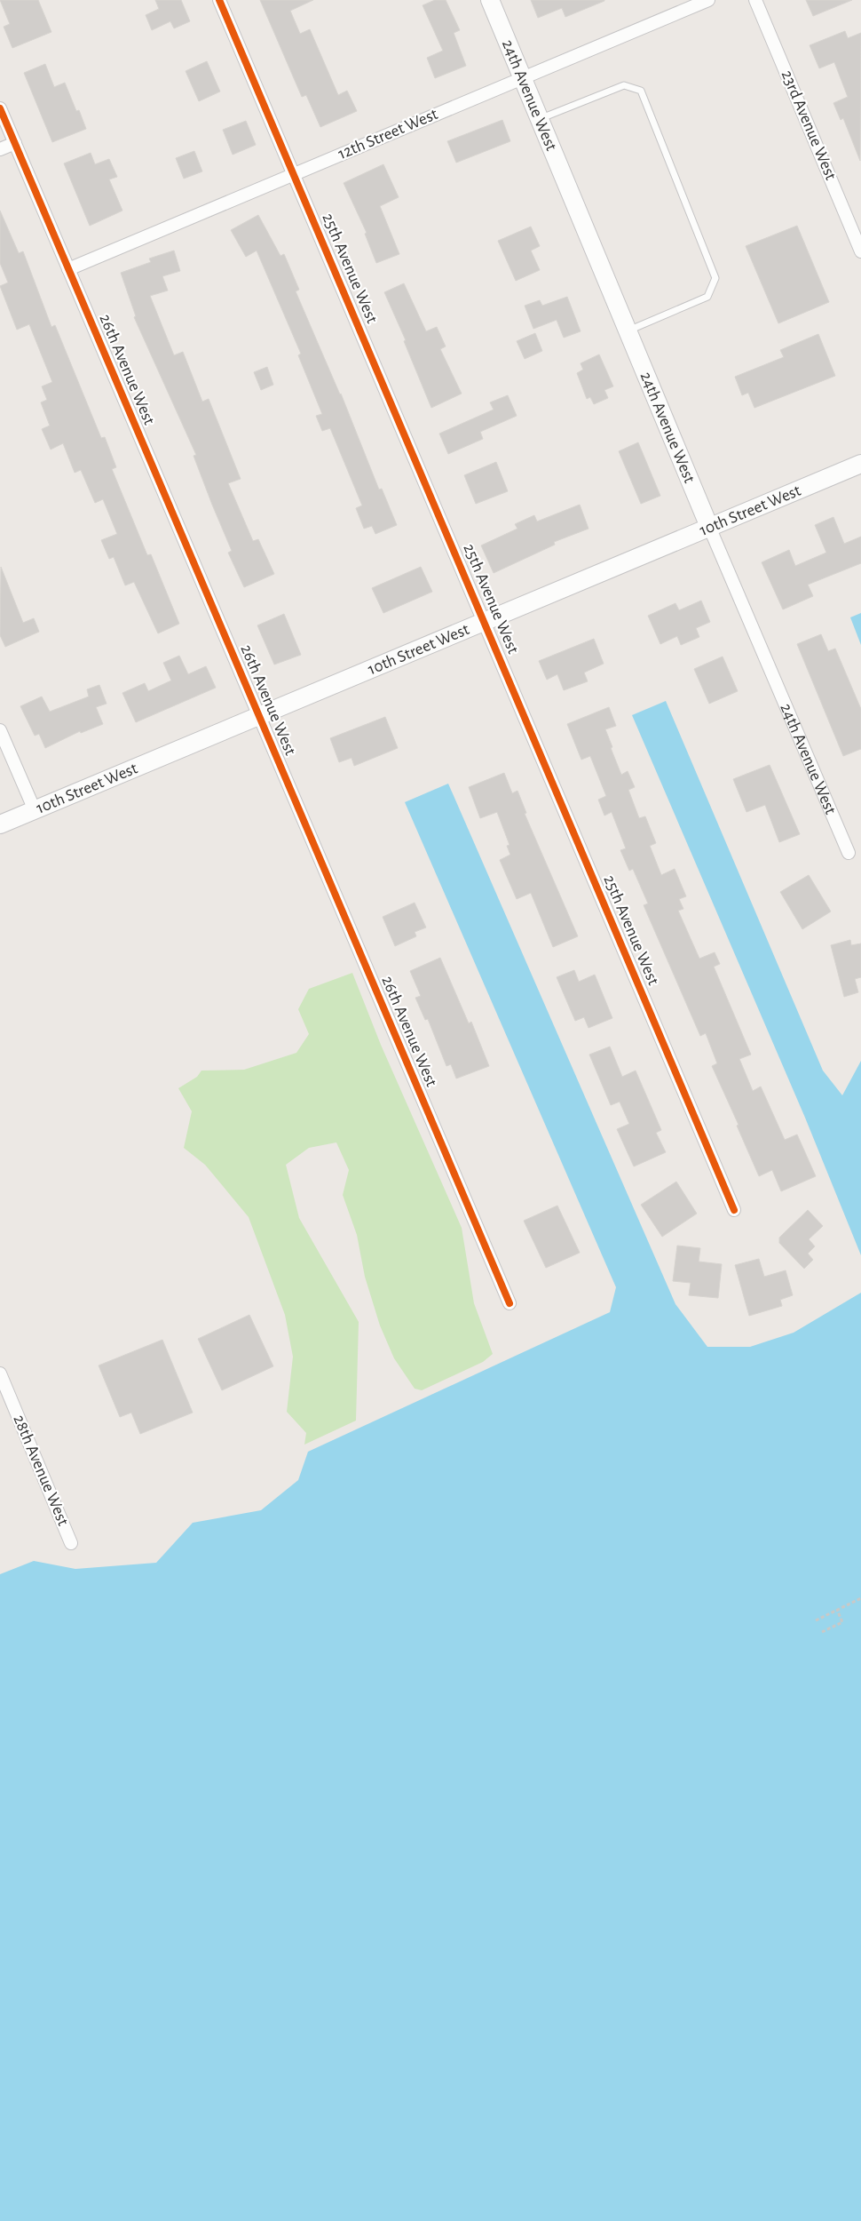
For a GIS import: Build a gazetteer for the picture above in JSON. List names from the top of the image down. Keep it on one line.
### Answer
{"streets":{"street":["24th Avenue West","23rd Avenue West","12th Street West","25th Avenue West","26th Avenue West","10th Street West","28th Avenue West"]},"crossings":[["24th Avenue West","12th Street West"],["24th Avenue West","10th Street West"],["12th Street West","25th Avenue West"],["12th Street West","26th Avenue West"],["25th Avenue West","10th Street West"],["26th Avenue West","10th Street West"]]}
